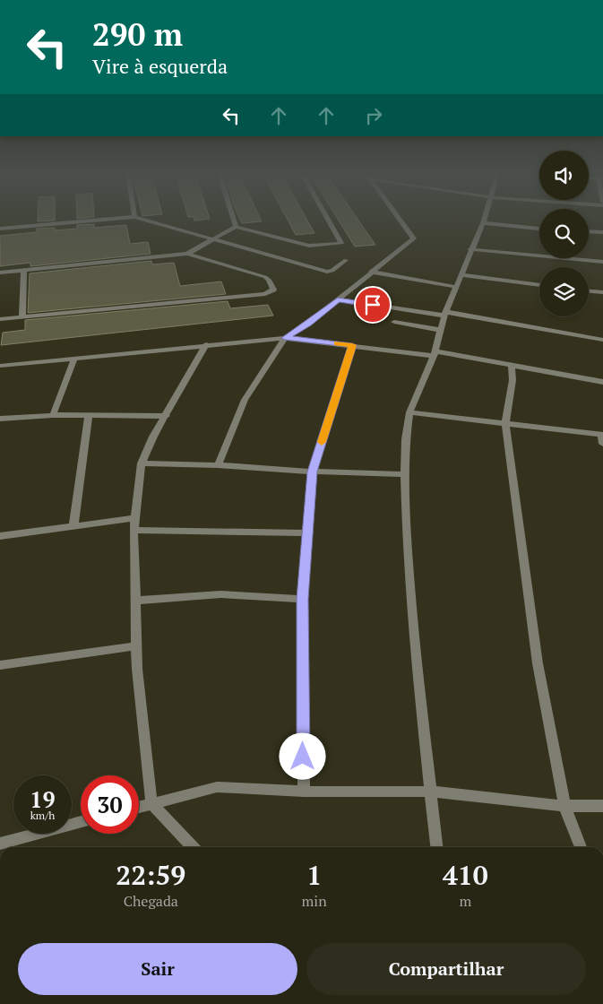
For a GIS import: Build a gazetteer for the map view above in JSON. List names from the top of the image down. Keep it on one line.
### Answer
{"page":{"turn":["290 m","Vire à esquerda"],"speed":"19 km/h","limit":"30","eta":["22:59","Chegada","1","min","410","m"],"buttons":["Sair","Compartilhar"]}}
